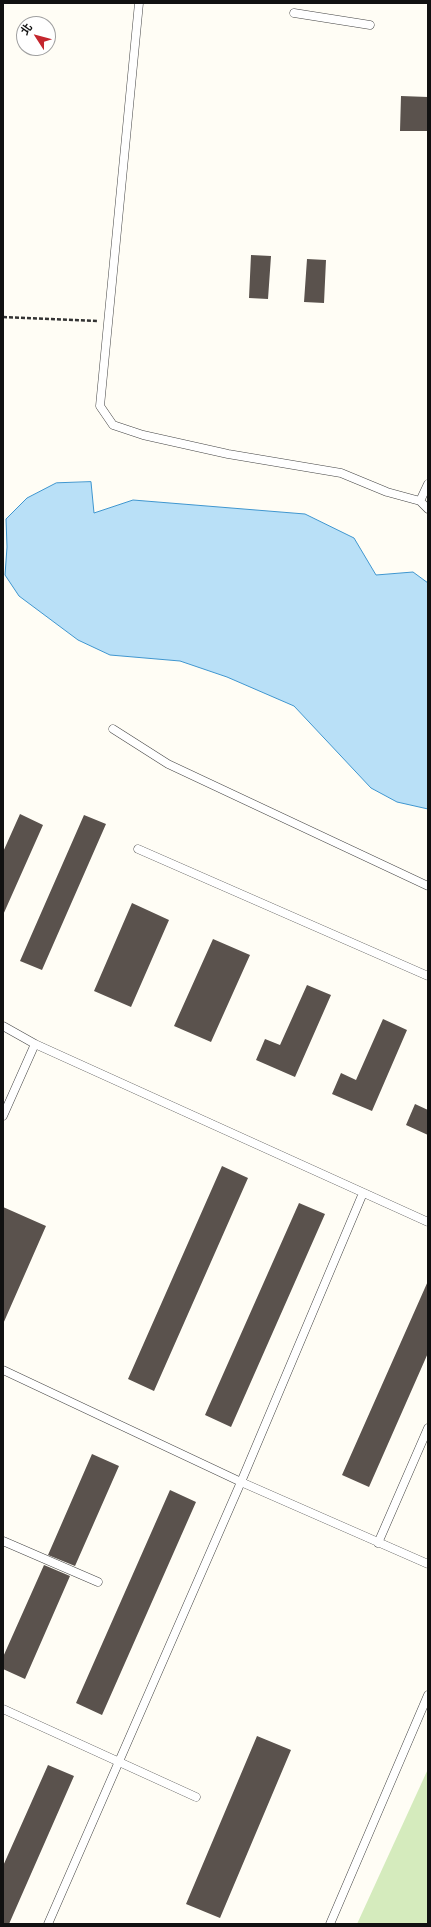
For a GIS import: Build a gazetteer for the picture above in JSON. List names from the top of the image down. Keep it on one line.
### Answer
{"north":"top left"}
